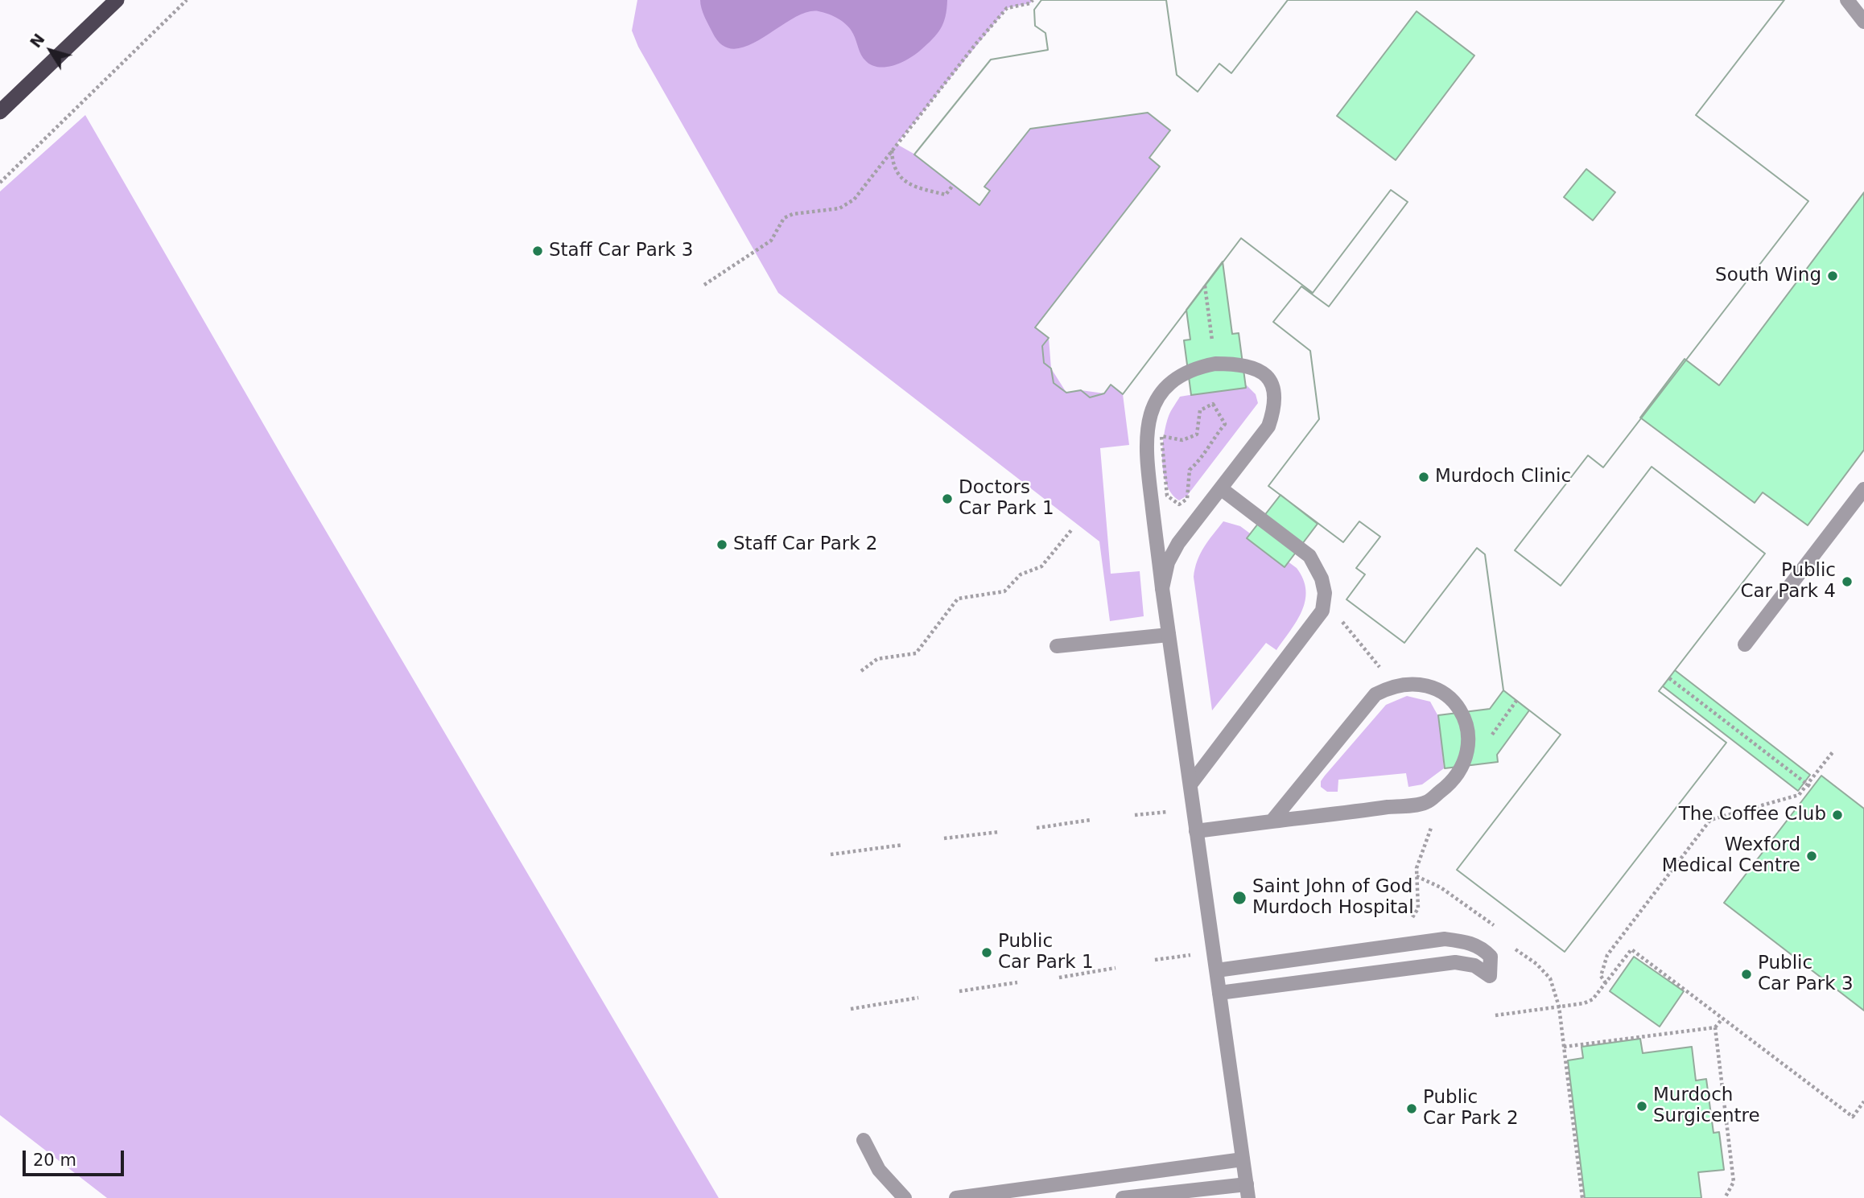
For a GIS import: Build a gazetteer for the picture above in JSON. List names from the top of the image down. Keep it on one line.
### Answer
{"places":["Staff Car Park 3","South Wing","Murdoch Clinic","Doctors Car Park 1","Staff Car Park 2","Public Car Park 4","The Coffee Club","Wexford Medical Centre","Saint John of God Murdoch Hospital","Public Car Park 1","Public Car Park 3","Murdoch Surgicentre","Public Car Park 2"],"scale_bar":"20 m","north":"top left"}
